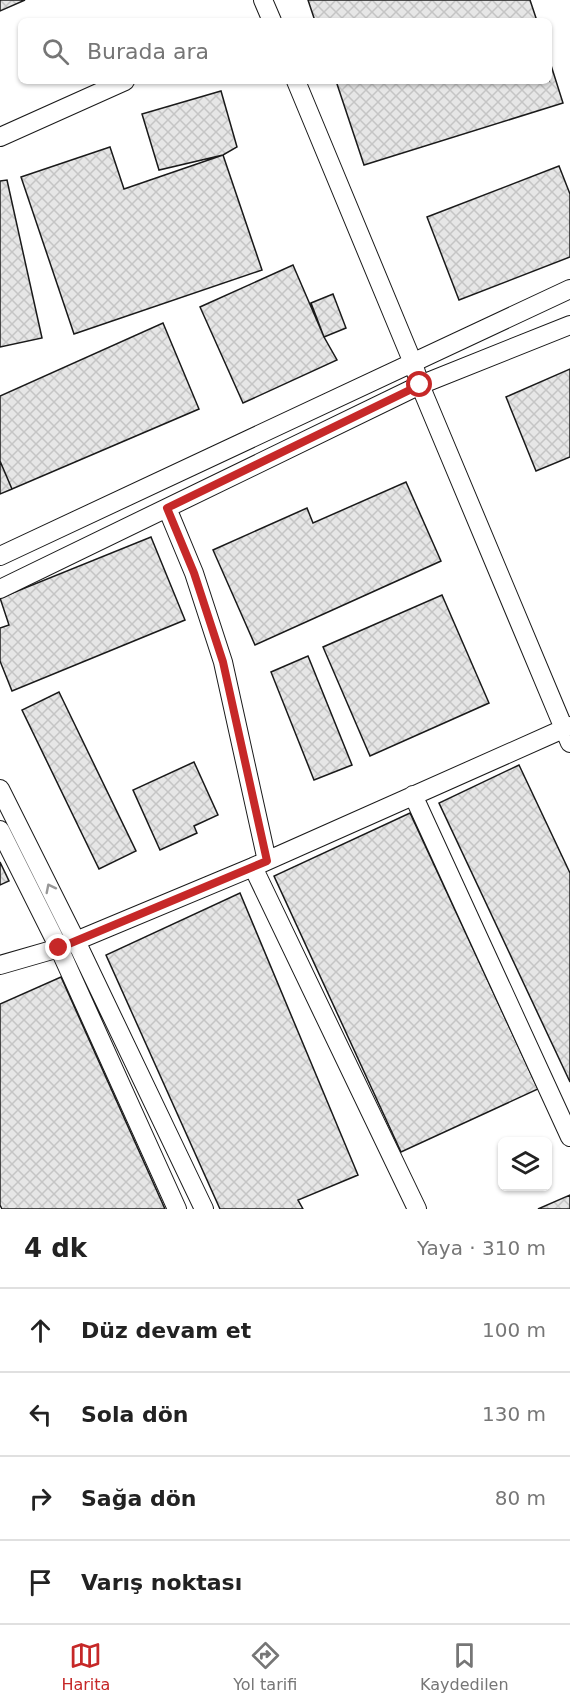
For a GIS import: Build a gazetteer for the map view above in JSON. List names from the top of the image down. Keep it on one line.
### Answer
{"page":{"search":"Burada ara","heading":["4 dk","Yaya · 310 m"],"list":[["Düz devam et","100 m"],["Sola dön","130 m"],["Sağa dön","80 m"],"Varış noktası"],"nav":["Harita","Yol tarifi","Kaydedilen"]}}
